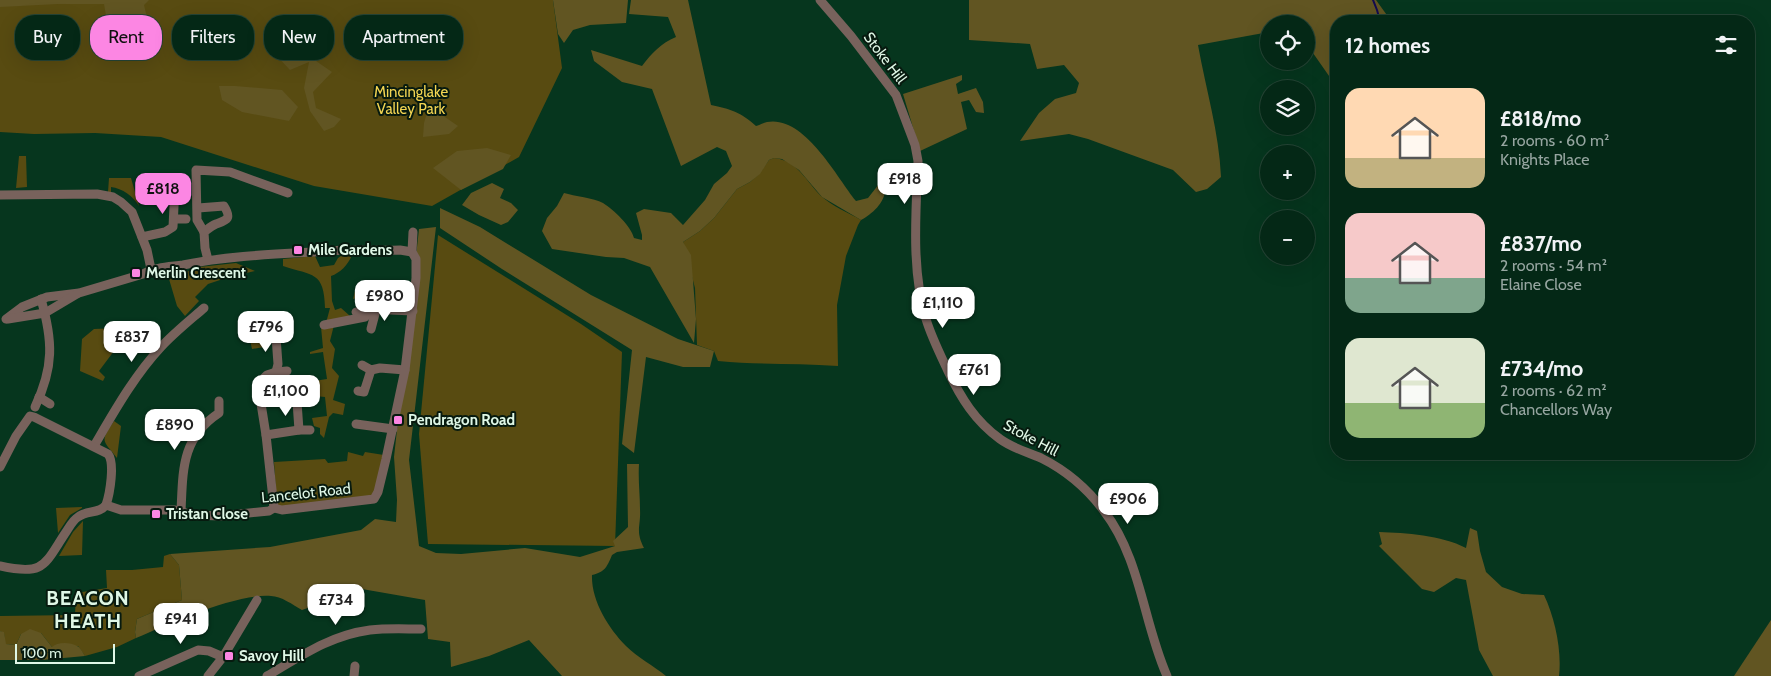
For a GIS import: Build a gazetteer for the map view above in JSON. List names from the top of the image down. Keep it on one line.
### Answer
{"streets":{"street":["Stoke Hill","Lancelot Road"]},"districts":["BEACON HEATH"],"parks":["Mincinglake Valley Park"],"places":{"transit":["Mile Gardens","Merlin Crescent","Pendragon Road","Tristan Close","Savoy Hill"]},"scale_bar":"100 m","page":{"map_buttons":["+","−"],"chip":["Buy","Rent","Filters","New","Apartment"],"heading":"12 homes","list":[{"name":"£818/mo","note":"2 rooms · 60 m² · Knights Place"},{"name":"£837/mo","note":"2 rooms · 54 m² · Elaine Close"},{"name":"£734/mo","note":"2 rooms · 62 m² · Chancellors Way"}],"price":["£918","£818","£980","£1,110","£796","£837","£761","£1,100","£890","£906","£734","£941"],"scale":"100 m"}}
